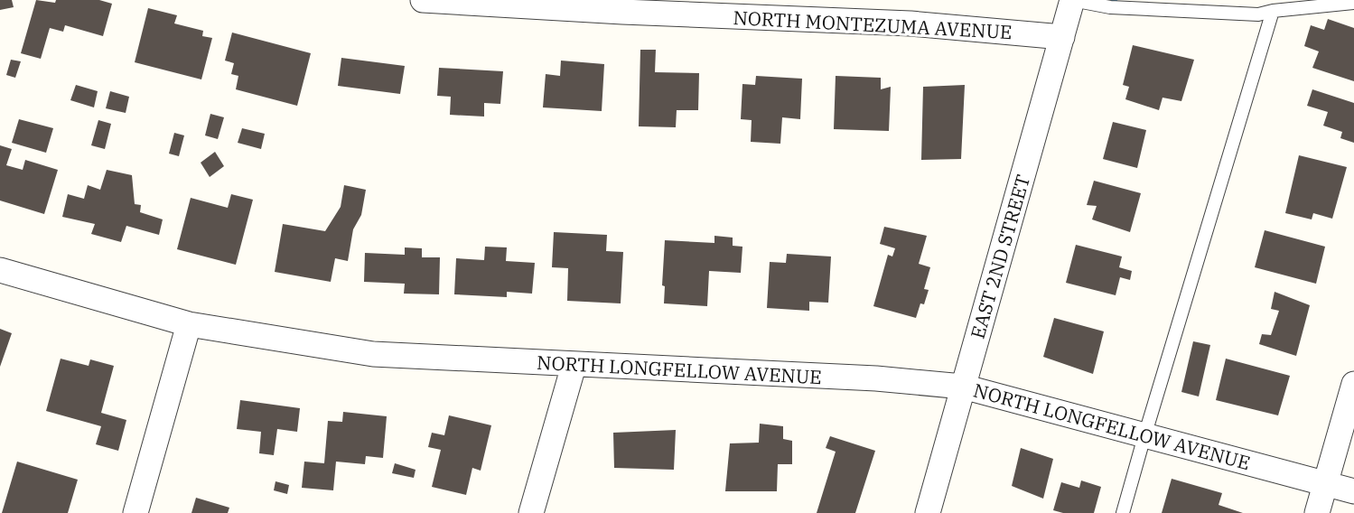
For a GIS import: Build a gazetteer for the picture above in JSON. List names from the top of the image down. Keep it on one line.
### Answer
{"streets":{"street":["NORTH MONTEZUMA AVENUE","EAST 2ND STREET","NORTH LONGFELLOW AVENUE"]},"crossings":[["NORTH MONTEZUMA AVENUE","EAST 2ND STREET"],["EAST 2ND STREET","NORTH LONGFELLOW AVENUE"]]}
